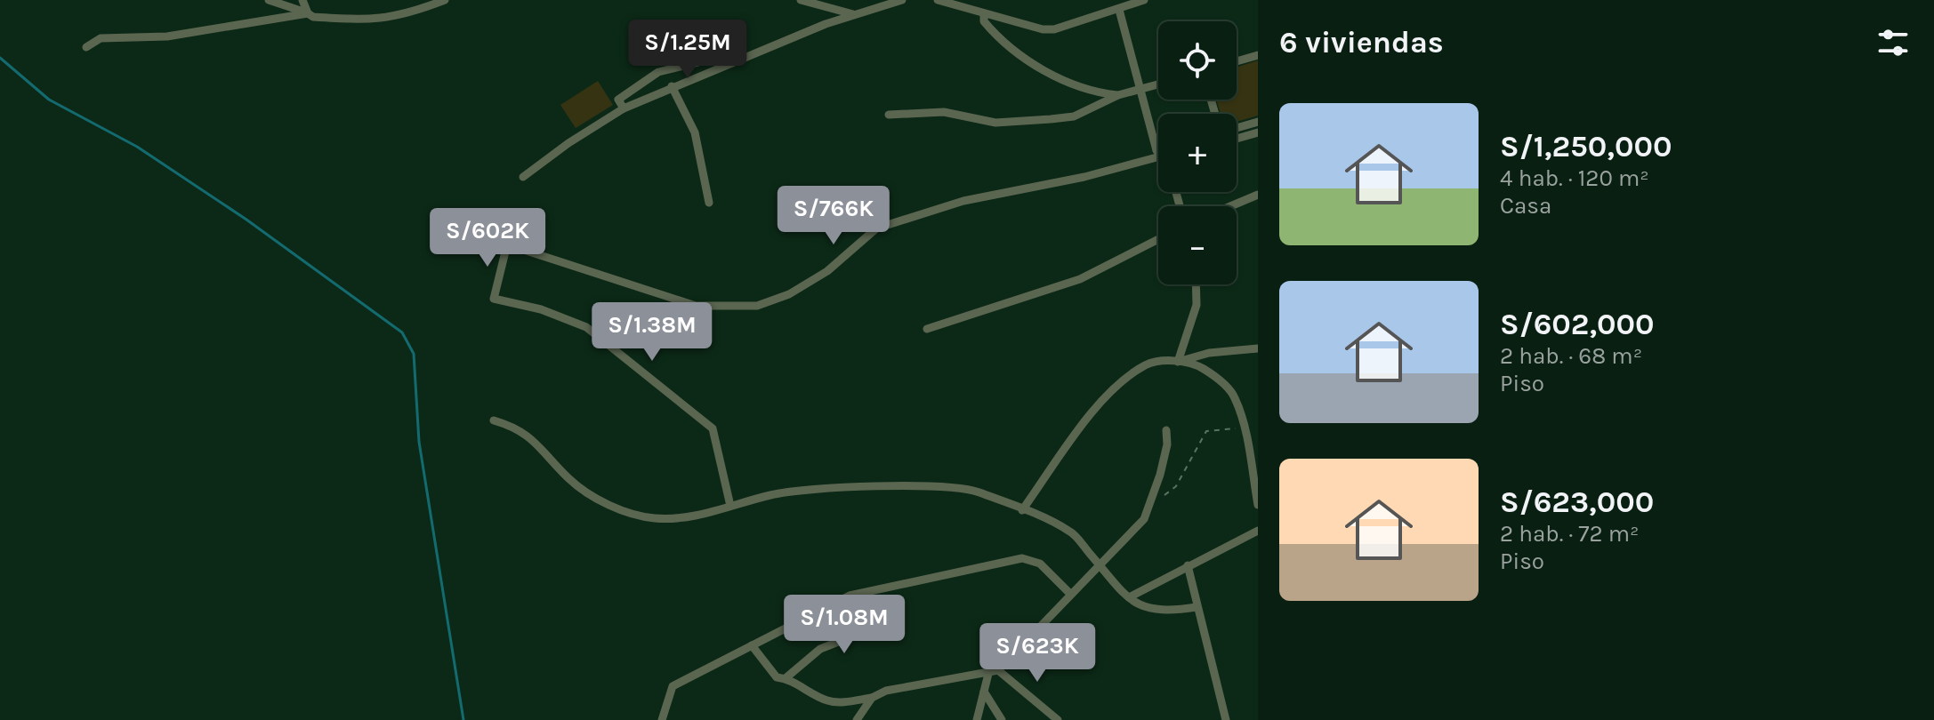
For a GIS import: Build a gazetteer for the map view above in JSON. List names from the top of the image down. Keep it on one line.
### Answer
{"page":{"heading":"6 viviendas","price":["S/1.25M","S/766K","S/602K","S/1.38M","S/1.08M","S/623K"],"map_buttons":["+","−"],"list":[{"name":"S/1,250,000","note":"4 hab. · 120 m² · Casa"},{"name":"S/602,000","note":"2 hab. · 68 m² · Piso"},{"name":"S/623,000","note":"2 hab. · 72 m² · Piso"}]}}
